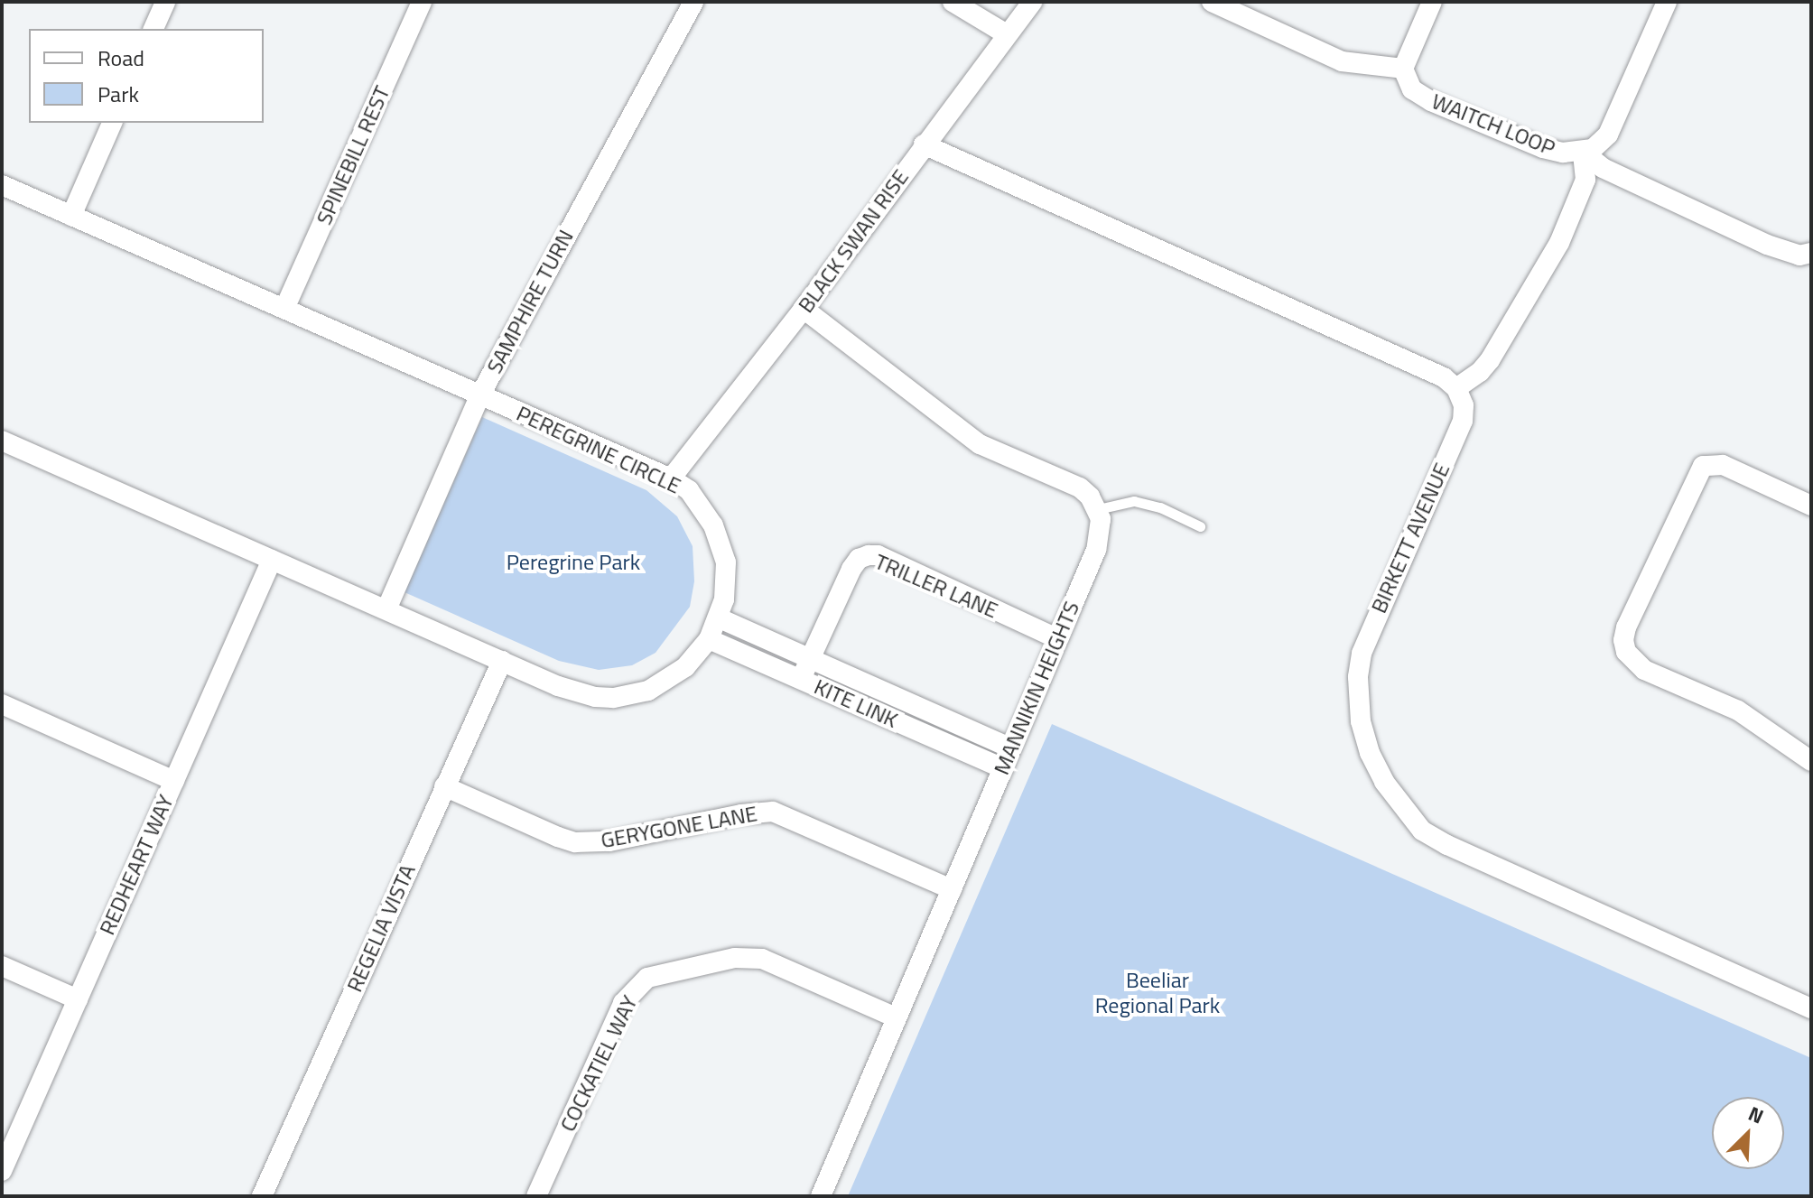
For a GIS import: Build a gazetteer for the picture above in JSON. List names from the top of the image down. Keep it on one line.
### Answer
{"streets":{"street":["WAITCH LOOP","SPINEBILL REST","BLACK SWAN RISE","SAMPHIRE TURN","PEREGRINE CIRCLE","BIRKETT AVENUE","TRILLER LANE","MANNIKIN HEIGHTS","KITE LINK","GERYGONE LANE","REDHEART WAY","REGELIA VISTA","COCKATIEL WAY"]},"crossings":[["SPINEBILL REST","PEREGRINE CIRCLE"],["BLACK SWAN RISE","PEREGRINE CIRCLE"],["SAMPHIRE TURN","PEREGRINE CIRCLE"],["PEREGRINE CIRCLE","KITE LINK"],["PEREGRINE CIRCLE","REDHEART WAY"],["PEREGRINE CIRCLE","REGELIA VISTA"],["TRILLER LANE","MANNIKIN HEIGHTS"],["TRILLER LANE","KITE LINK"],["MANNIKIN HEIGHTS","KITE LINK"],["MANNIKIN HEIGHTS","GERYGONE LANE"],["MANNIKIN HEIGHTS","COCKATIEL WAY"],["GERYGONE LANE","REGELIA VISTA"]],"parks":["Peregrine Park","Beeliar Regional Park"],"legend":["Road","Park"],"north":"top right"}
